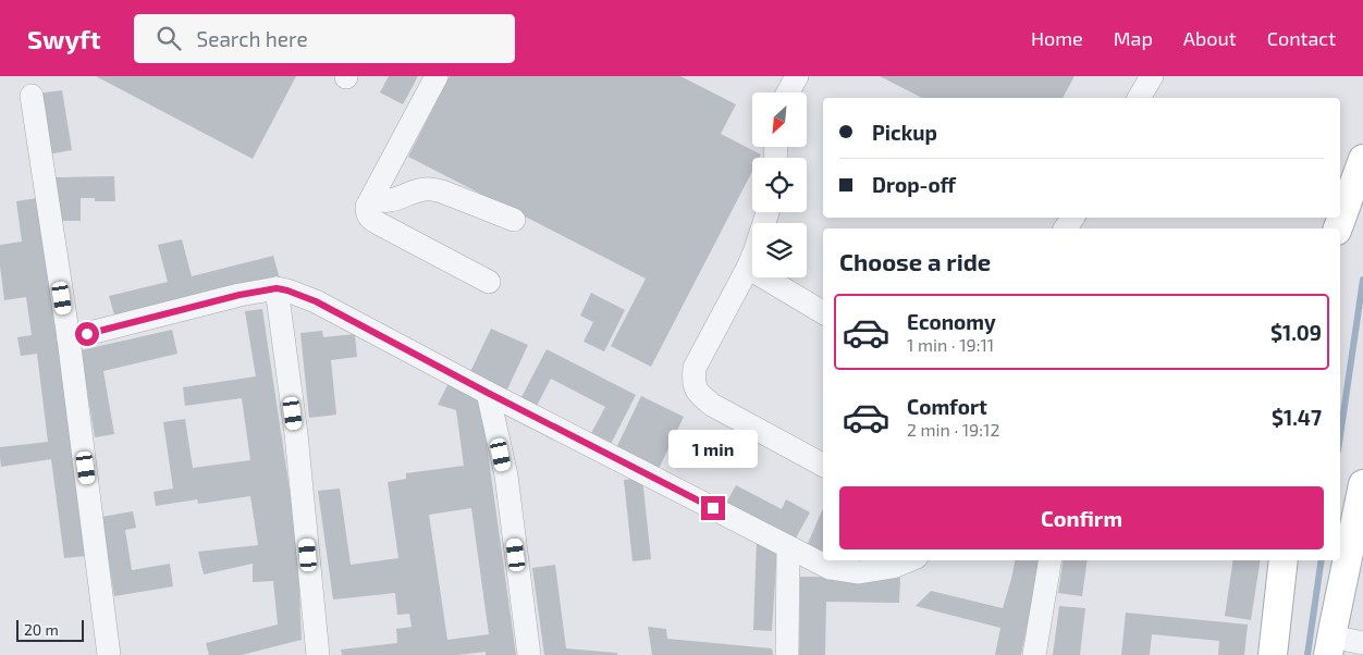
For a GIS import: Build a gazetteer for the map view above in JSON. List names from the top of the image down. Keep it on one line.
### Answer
{"scale_bar":"20 m","north":"bottom left","page":{"header":"Swyft","search":"Search here","nav":["Home","Map","About","Contact"],"banner":["Pickup","Drop-off"],"heading":"Choose a ride","list":[{"name":"Economy","note":"1 min · 19:11","value":"$1.09"},{"name":"Comfort","note":"2 min · 19:12","value":"$1.47"}],"bubble":"1 min","buttons":"Confirm","scale":"20 m"}}
